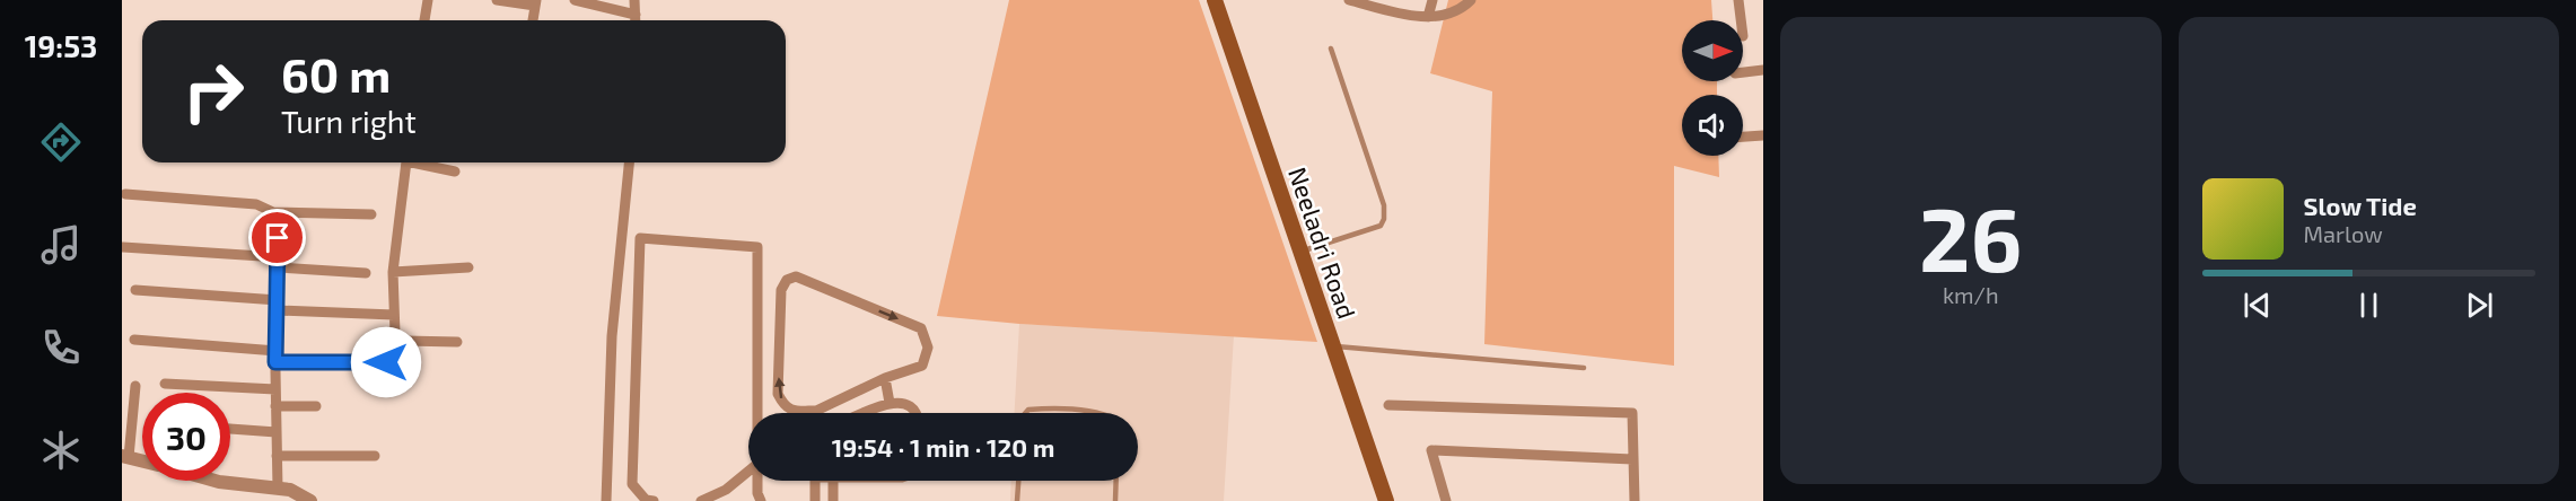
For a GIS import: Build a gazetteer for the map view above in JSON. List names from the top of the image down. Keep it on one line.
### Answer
{"streets":{"main road":["Neeladri Road"]},"north":"right","page":{"tabs":"19:53","tile":["26","km/h"],"turn":["60 m","Turn right"],"song":["Slow Tide","Marlow"],"limit":"30","trip":"19:54 · 1 min · 120 m"}}
